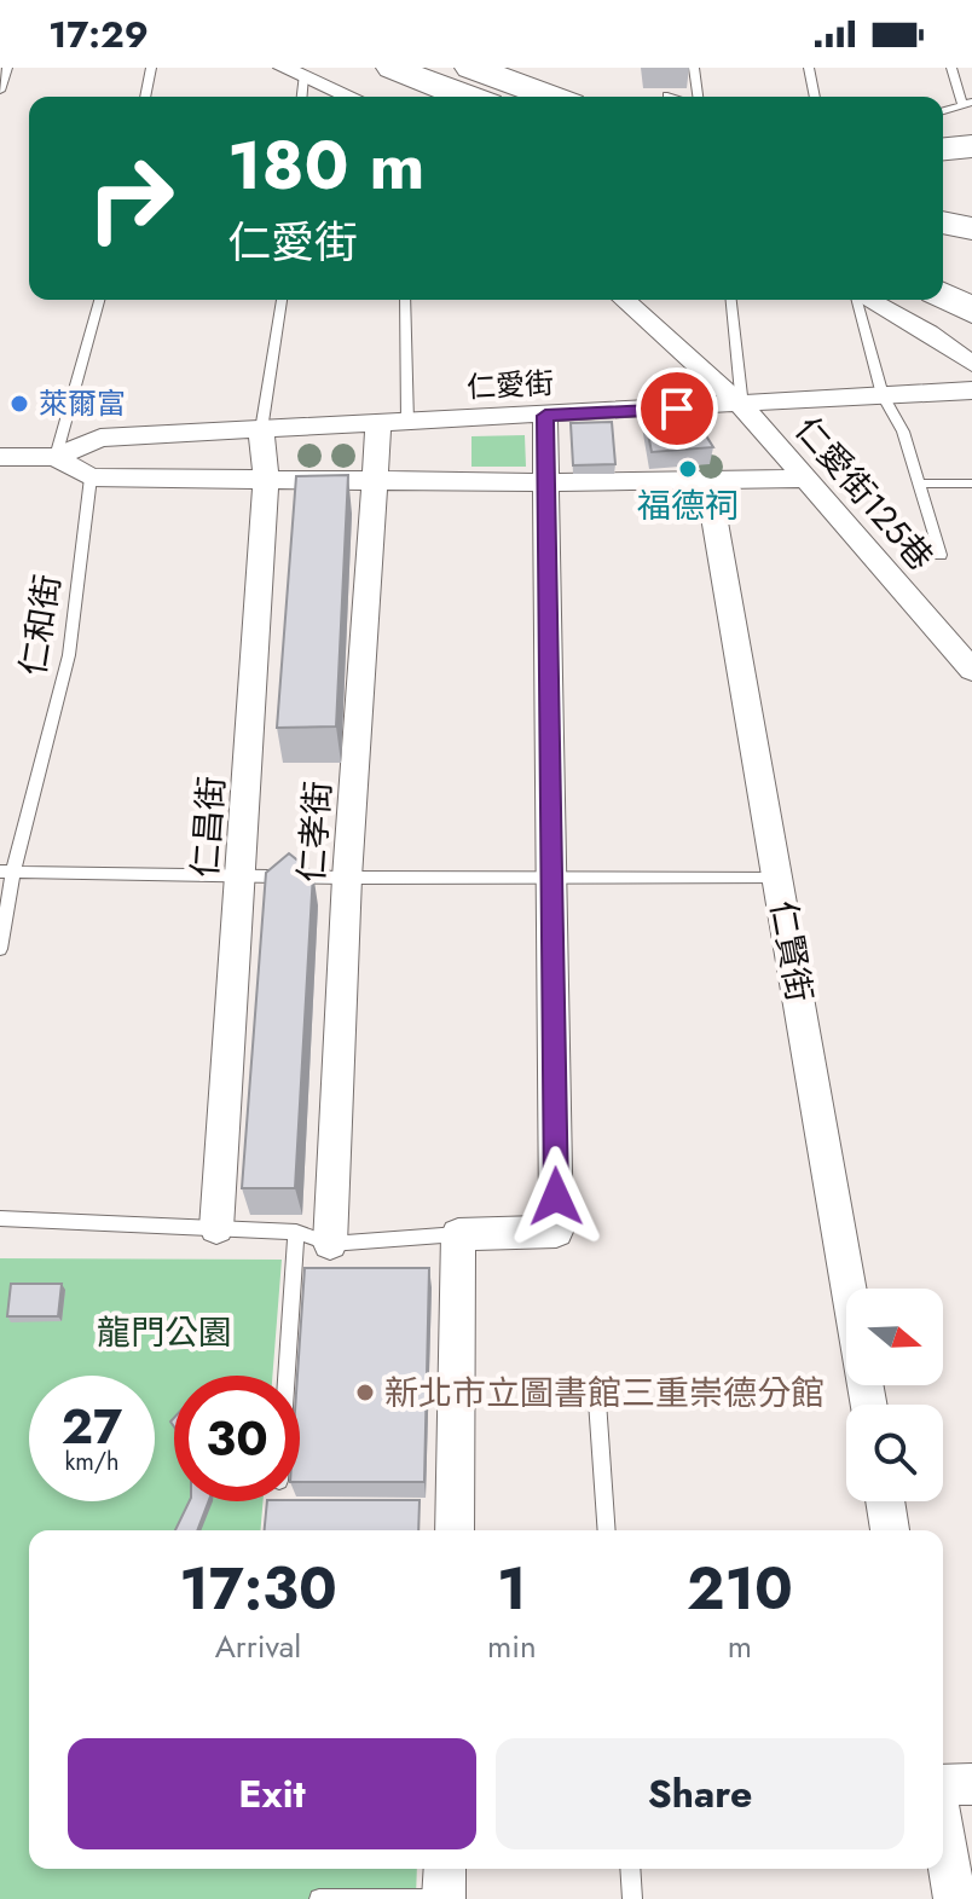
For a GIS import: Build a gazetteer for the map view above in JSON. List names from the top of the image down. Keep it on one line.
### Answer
{"streets":{"street":["仁愛街","仁愛街125巷","仁昌街","仁孝街","仁賢街"],"lane":["仁和街"]},"crossings":[["仁愛街","仁愛街125巷"],["仁愛街","仁昌街"],["仁愛街","仁孝街"]],"parks":["龍門公園"],"places":["萊爾富","福德祠","新北市立圖書館三重崇德分館"],"north":"right","page":{"status":"17:29","turn":["180 m","仁愛街"],"speed":"27 km/h","limit":"30","eta":["17:30","Arrival","1","min","210","m"],"buttons":["Exit","Share"]}}
